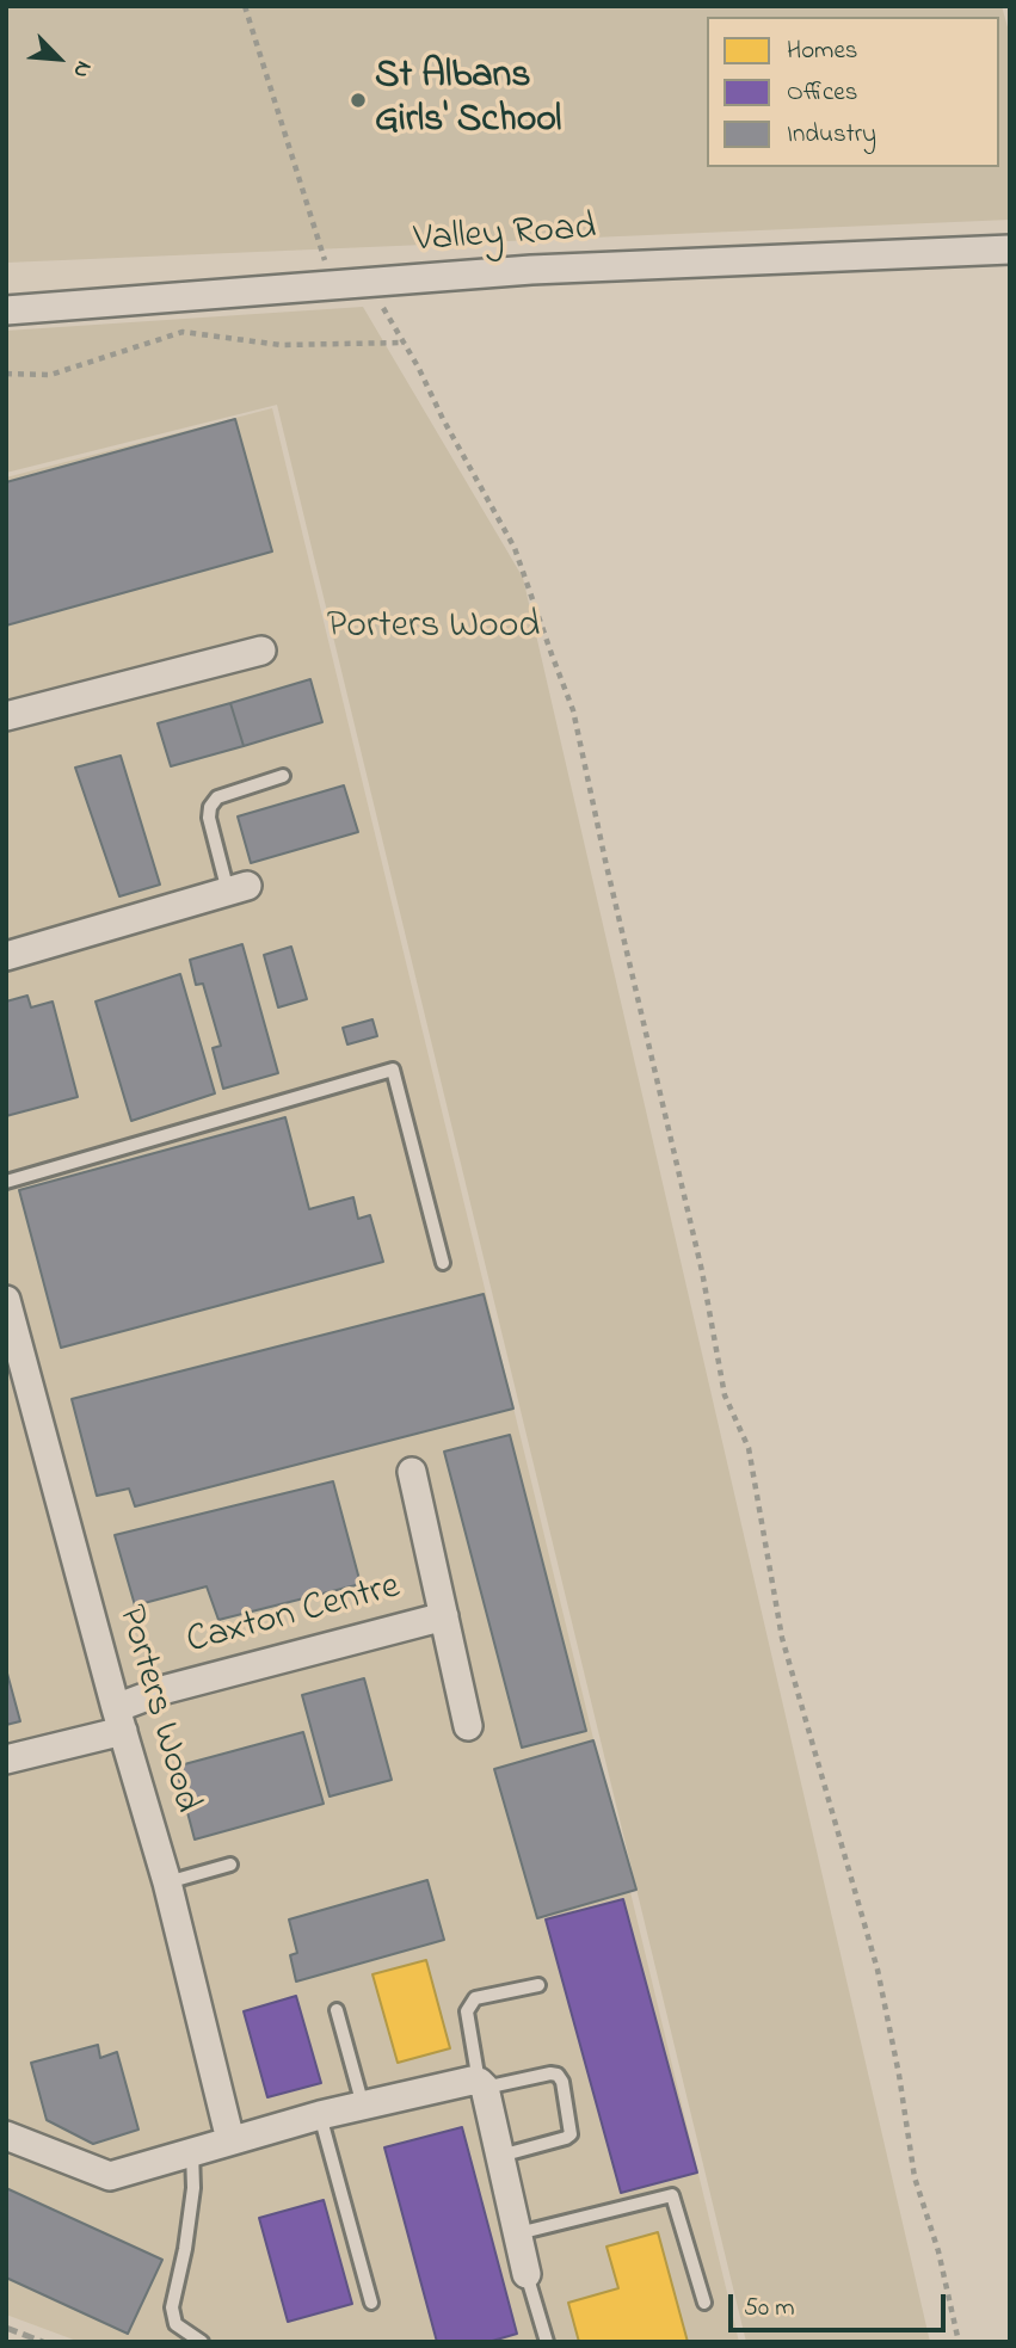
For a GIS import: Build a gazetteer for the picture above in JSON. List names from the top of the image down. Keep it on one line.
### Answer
{"streets":{"street":["Valley Road","Caxton Centre","Porters Wood"]},"crossings":[["Caxton Centre","Porters Wood"]],"parks":["Porters Wood"],"places":["St Albans Girls' School"],"legend":["Homes","Offices","Industry"],"scale_bar":"50 m","north":"bottom right"}
